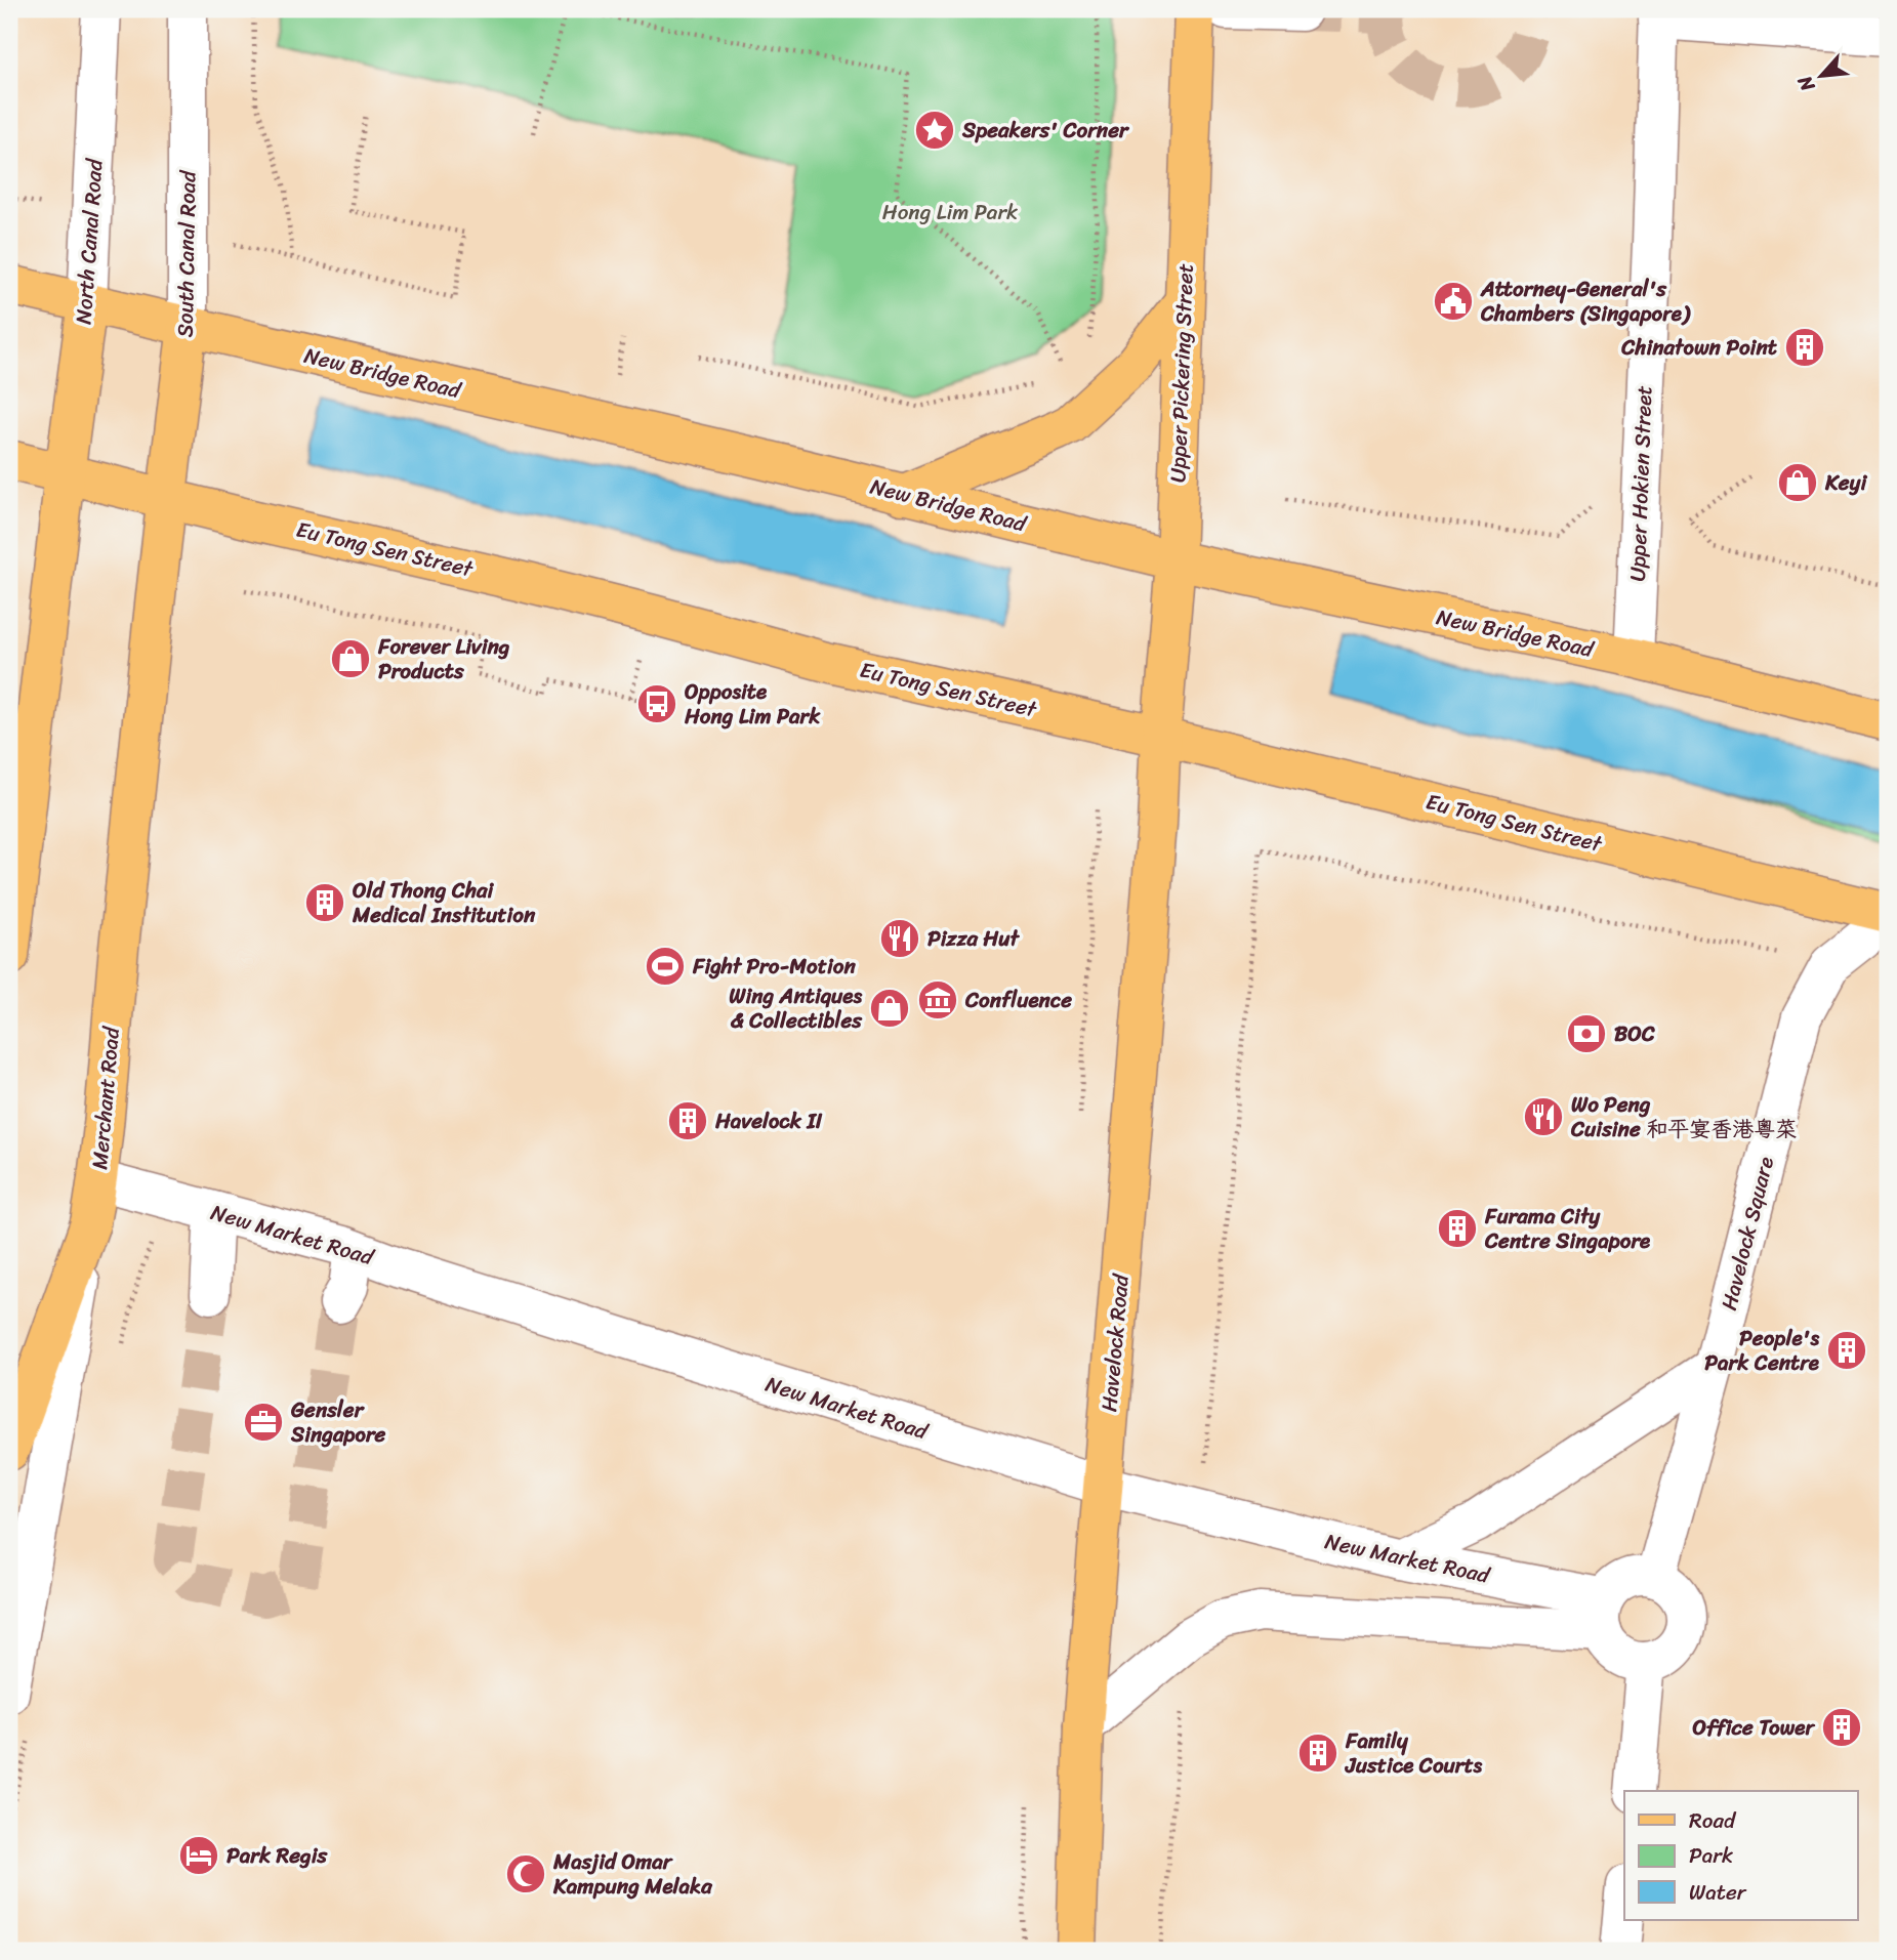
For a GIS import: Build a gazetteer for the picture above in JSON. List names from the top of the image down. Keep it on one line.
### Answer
{"streets":{"main road":["North Canal Road","South Canal Road","New Bridge Road","Upper Pickering Street","Eu Tong Sen Street","Merchant Road","Havelock Road"],"street":["Upper Hokien Street","Havelock Square","New Market Road"]},"crossings":[["North Canal Road","New Bridge Road"],["North Canal Road","Eu Tong Sen Street"],["South Canal Road","New Bridge Road"],["South Canal Road","Eu Tong Sen Street"],["South Canal Road","Merchant Road"],["New Bridge Road","Upper Pickering Street"],["New Bridge Road","Upper Hokien Street"],["Upper Pickering Street","Eu Tong Sen Street"],["Upper Pickering Street","Havelock Road"],["Eu Tong Sen Street","Merchant Road"],["Eu Tong Sen Street","Havelock Road"],["Merchant Road","New Market Road"],["Havelock Square","New Market Road"],["New Market Road","Havelock Road"]],"parks":["Hong Lim Park"],"places":{"place":["Speakers' Corner"],"public building":["Attorney-General's Chambers (Singapore)"],"building":["Chinatown Point","Old Thong Chai Medical Institution","Havelock II","Furama City Centre Singapore","People's Park Centre","Office Tower","Family Justice Courts"],"shop":["Keyi","Forever Living Products","Wing Antiques & Collectibles"],"bus stop":["Opposite Hong Lim Park"],"restaurant":["Pizza Hut","Wo Peng Cuisine 和平宴香港粵菜"],"sports":["Fight Pro-Motion"],"museum":["Confluence"],"bank":["BOC"],"office":["Gensler Singapore"],"hotel":["Park Regis"],"mosque":["Masjid Omar Kampung Melaka"]},"legend":["Road","Park","Water"],"north":"bottom left"}
